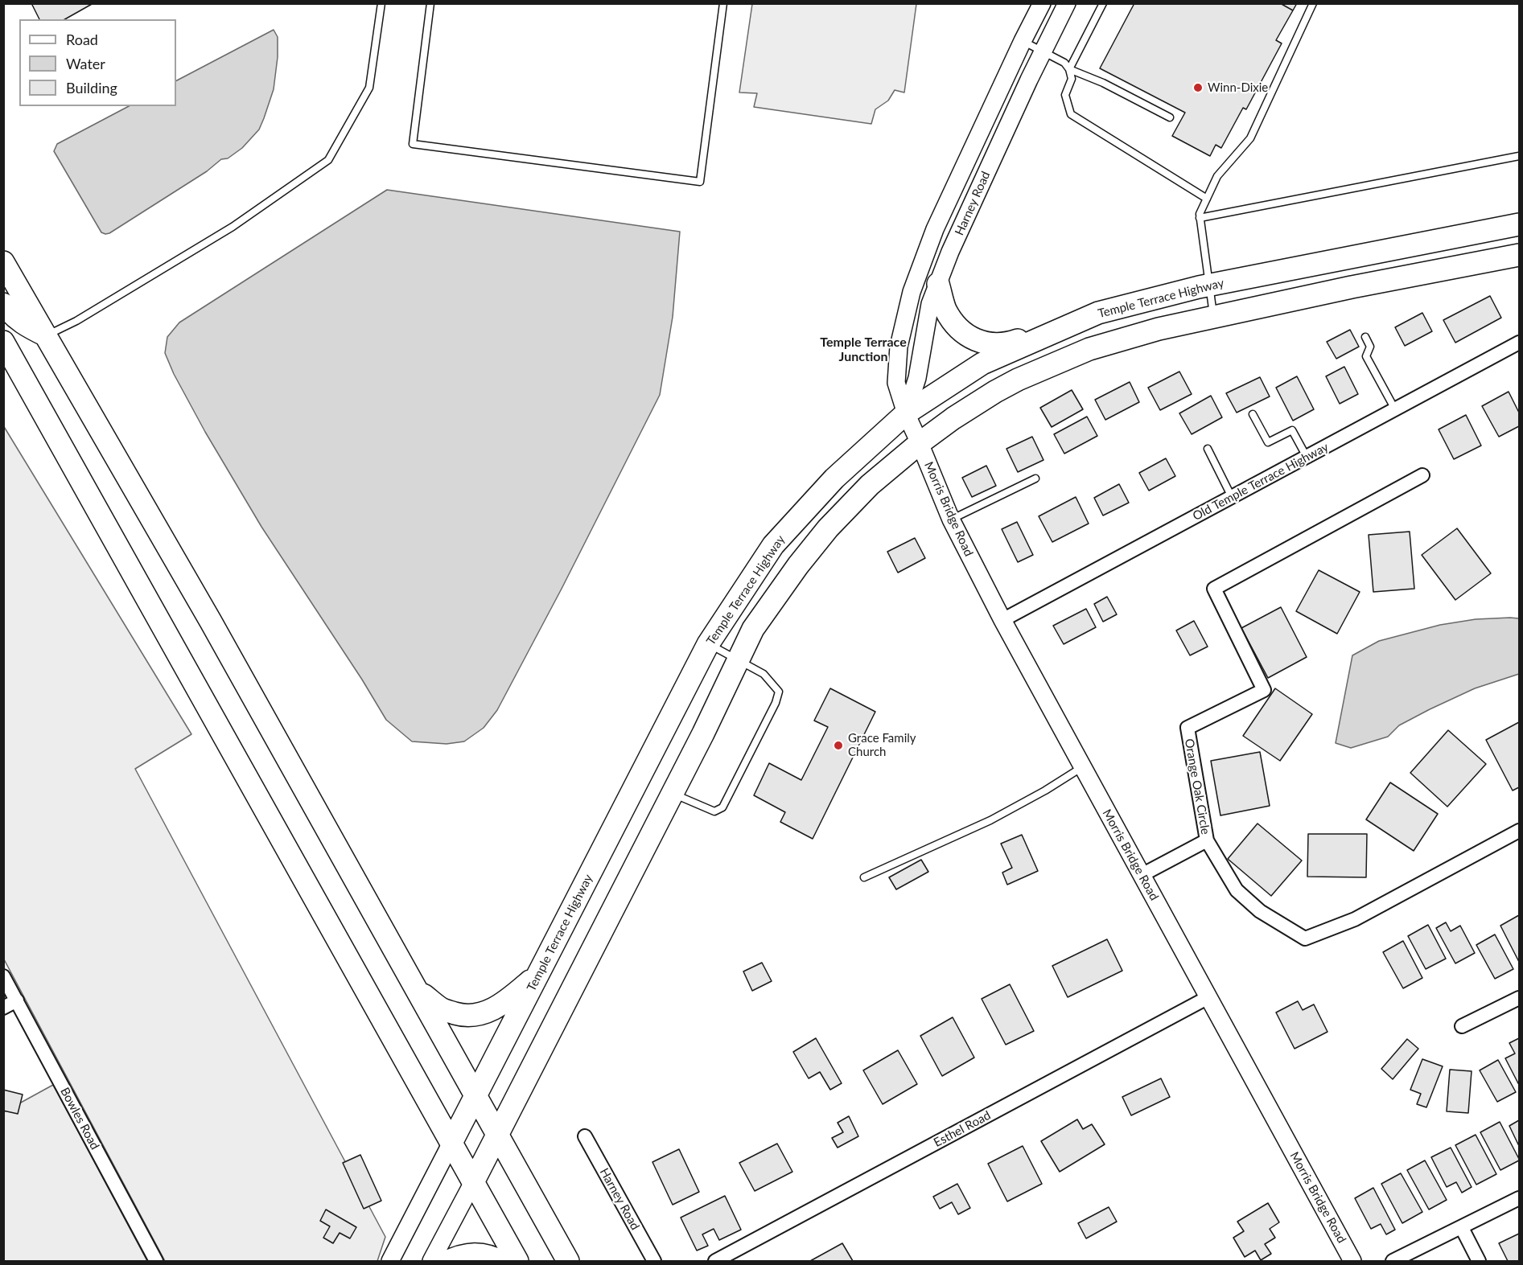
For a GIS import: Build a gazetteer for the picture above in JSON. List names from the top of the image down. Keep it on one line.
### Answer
{"streets":{"main road":["Temple Terrace Highway"],"street":["Harney Road","Old Temple Terrace Highway","Morris Bridge Road","Orange Oak Circle","Bowles Road","Esthel Road"]},"crossings":[["Harney Road","Temple Terrace Highway"],["Harney Road","Morris Bridge Road"],["Old Temple Terrace Highway","Morris Bridge Road"],["Morris Bridge Road","Esthel Road"]],"districts":["Temple Terrace Junction"],"places":["Winn-Dixie","Grace Family Church"],"legend":["Road","Water","Building"]}
